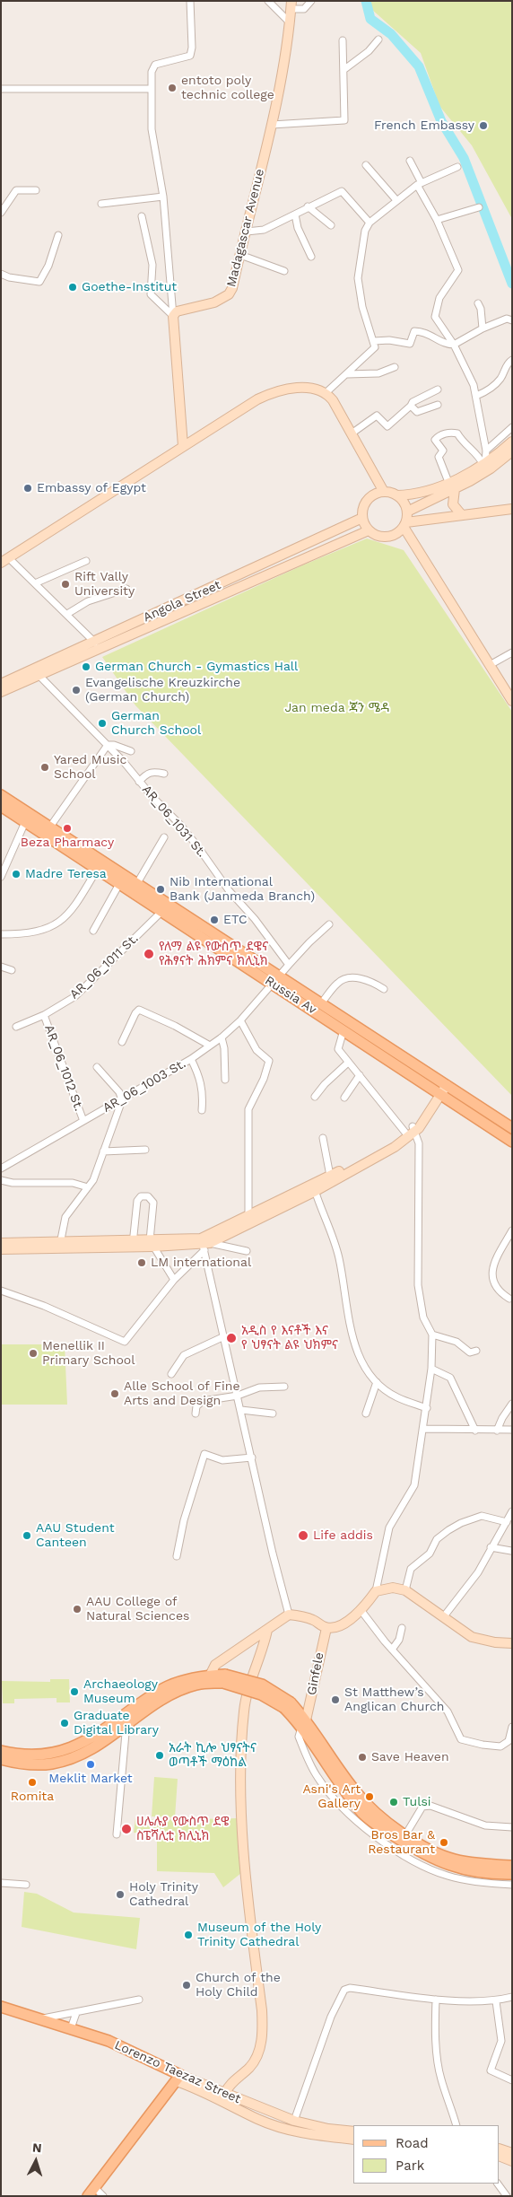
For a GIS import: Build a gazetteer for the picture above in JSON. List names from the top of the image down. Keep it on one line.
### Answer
{"streets":{"main road":["Madagascar Avenue","Angola Street","Russia Av","Ginfele","Lorenzo Taezaz Street"],"street":["AR_06_1031 St.","AR_06_1011 St.","AR_06_1012 St.","AR_06_1003 St."]},"crossings":[["AR_06_1011 St.","Russia Av"],["AR_06_1011 St.","AR_06_1012 St."],["Russia Av","AR_06_1003 St."],["AR_06_1012 St.","AR_06_1003 St."]],"parks":["Jan meda ጃን ሜዳ"],"places":["entoto poly technic college","French Embassy","Goethe-Institut","Embassy of Egypt","Rift Vally University","German Church - Gymastics Hall","Evangelische Kreuzkirche (German Church)","German Church School","Yared Music School","Beza Pharmacy","Madre Teresa","Nib International Bank (Janmeda Branch)","ETC","የለማ ልዩ የውስጥ ደዌና የሕፃናት ሕክምና ክሊኒክ","LM international","አዲስ የ እናቶች እና የ ህፃናት ልዩ ህክምና","Menellik II Primary School","Alle School of Fine Arts and Design","AAU Student Canteen","Life addis","AAU College of Natural Sciences","Archaeology Museum","St Matthew’s Anglican Church","Graduate Digital Library","አራት ኪሎ ህፃናትና ወጣቶች ማዕከል","Save Heaven","Meklit Market","Romita","Asni's Art Gallery","Tulsi","ሀሌሉያ የውስጥ ደዌ ስፔሻሊቲ ክሊኒክ","Bros Bar & Restaurant","Holy Trinity Cathedral","Museum of the Holy Trinity Cathedral","Church of the Holy Child"],"legend":["Road","Park"],"north":"top"}
